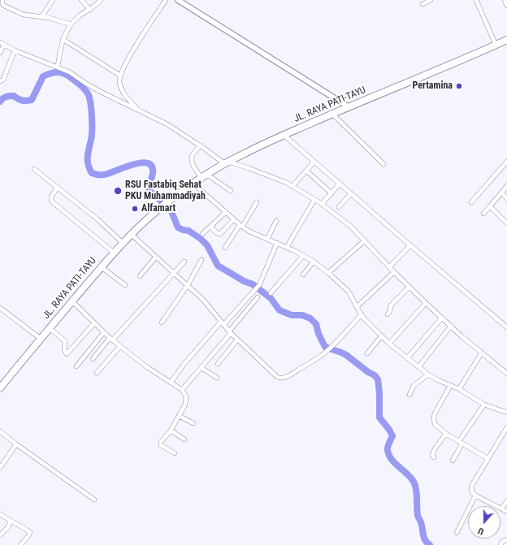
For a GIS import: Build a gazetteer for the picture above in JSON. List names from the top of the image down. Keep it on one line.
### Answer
{"streets":{"main road":["JL. RAYA PATI-TAYU"]},"places":["Pertamina","RSU Fastabiq Sehat PKU Muhammadiyah","Alfamart"],"north":"bottom"}
